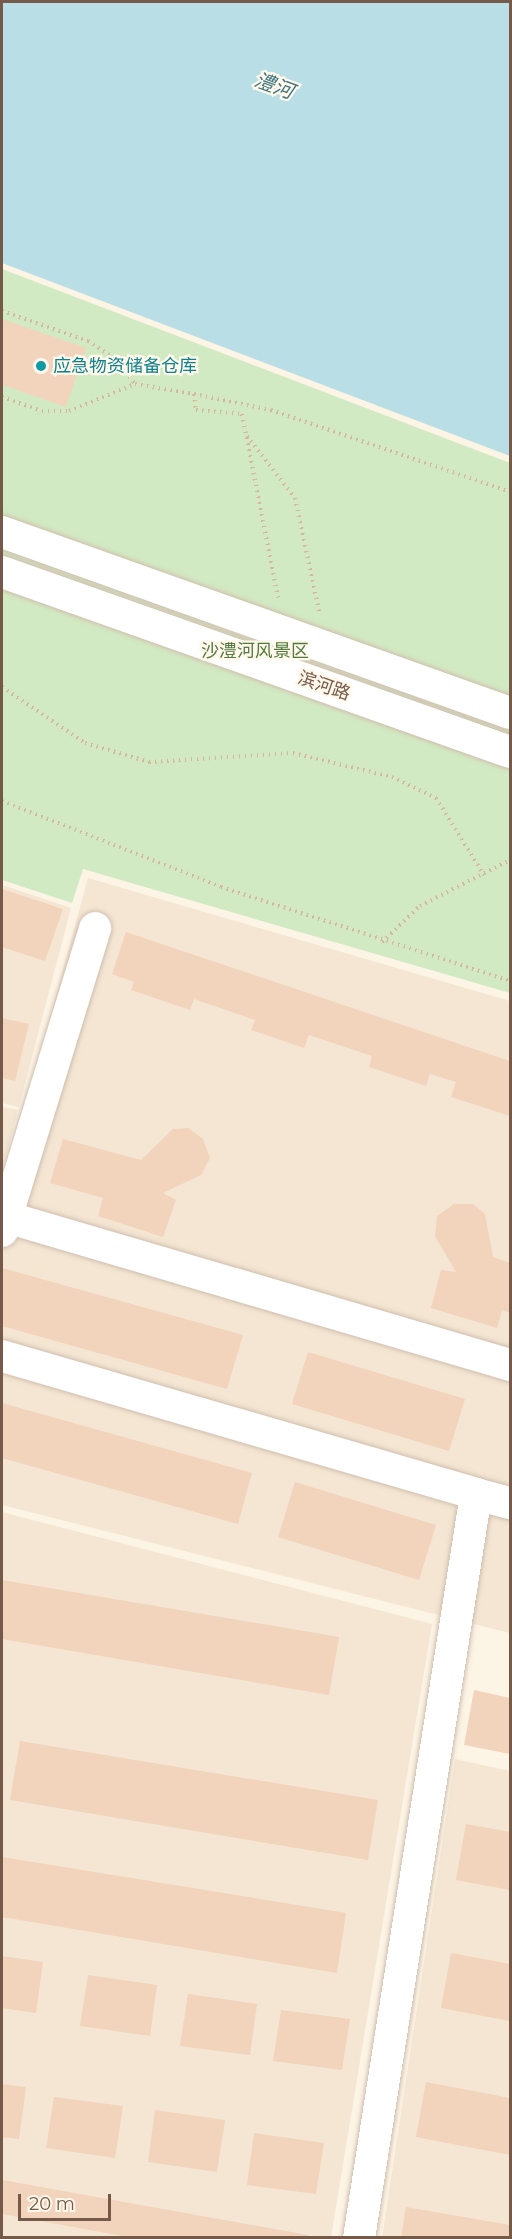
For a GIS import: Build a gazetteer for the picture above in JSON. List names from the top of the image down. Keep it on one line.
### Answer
{"streets":{"street":["滨河路"]},"water":["澧河"],"parks":["沙澧河风景区"],"places":["应急物资储备仓库"],"scale_bar":"20 m"}
